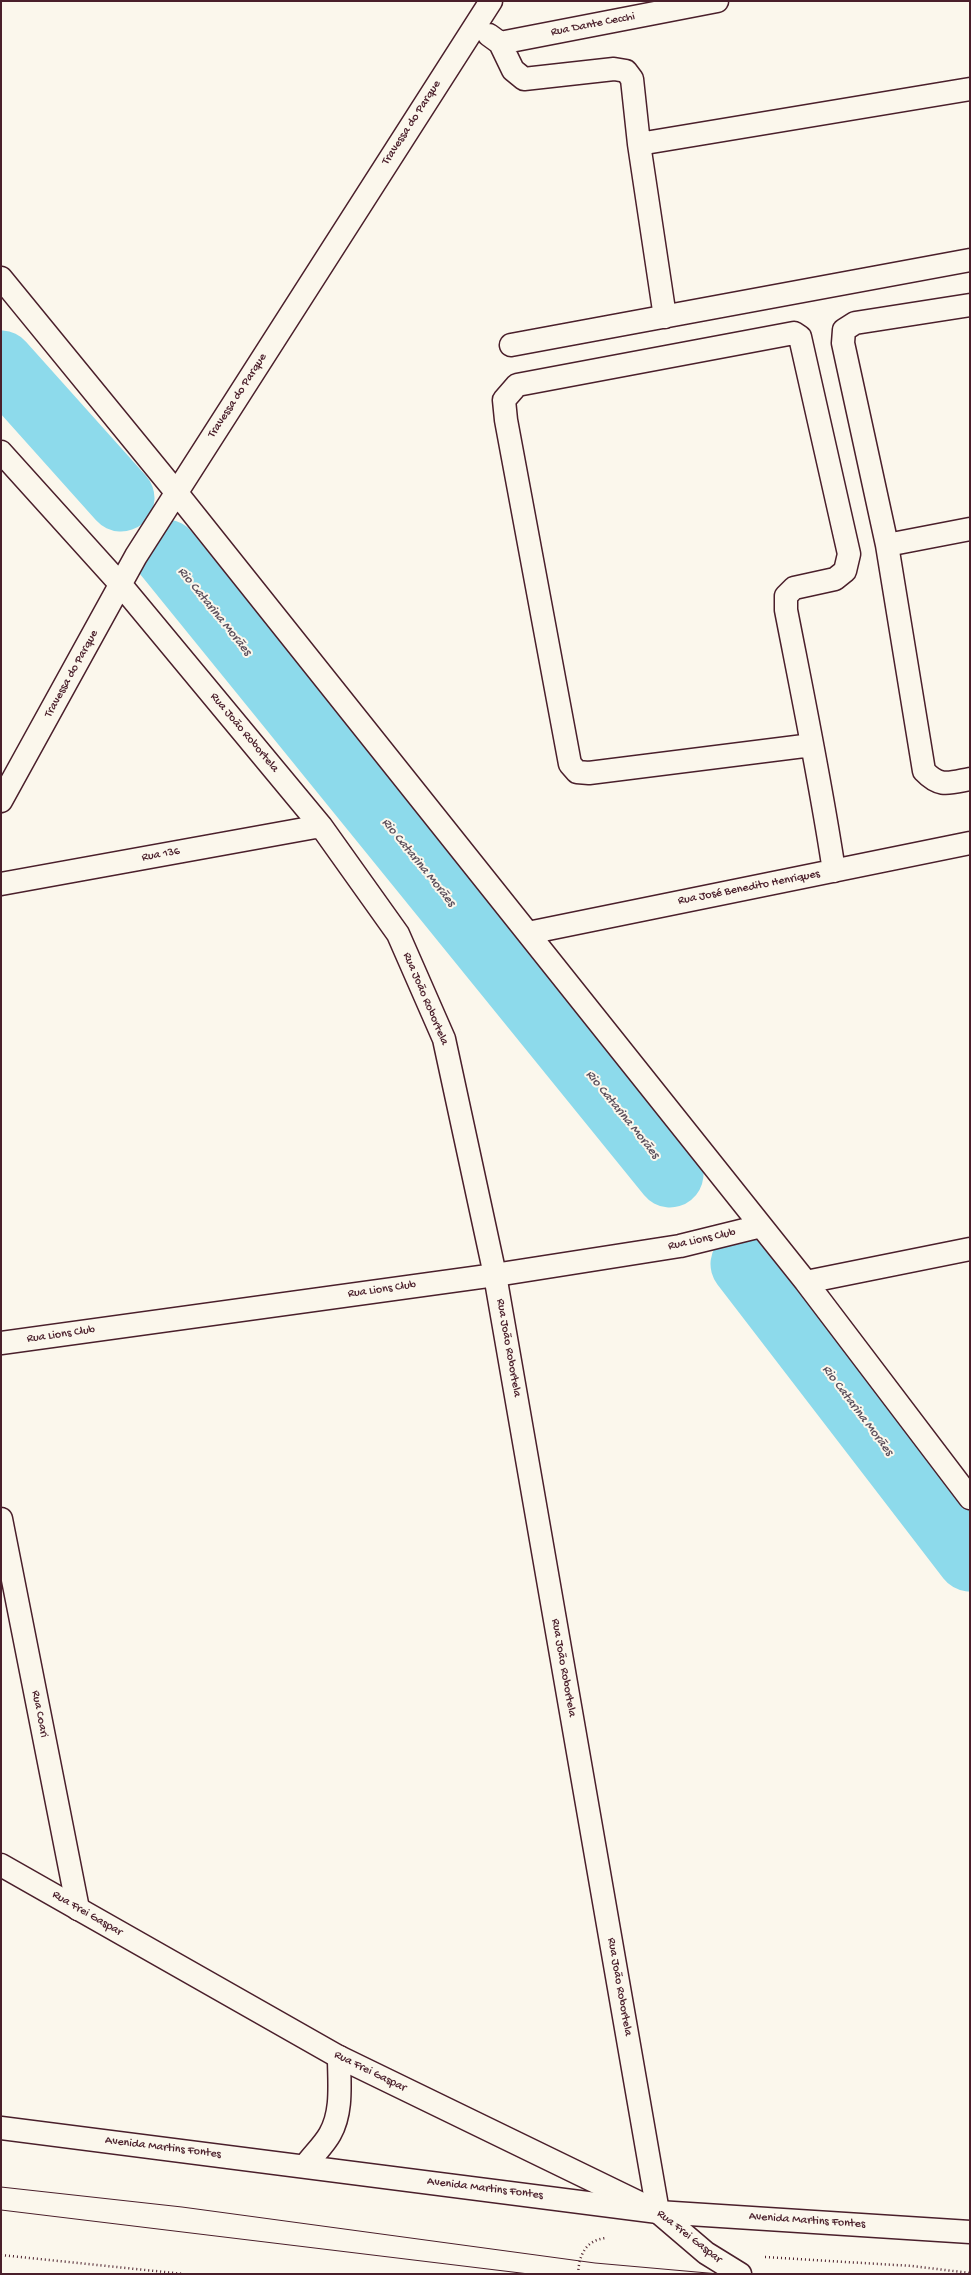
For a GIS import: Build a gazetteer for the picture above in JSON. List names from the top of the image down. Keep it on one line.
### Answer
{"streets":{"street":["Rua Dante Cecchi","Travessa do Parque","Rua João Robortela","Rua 136","Rua José Benedito Henriques","Rua Lions Club","Rua Coari","Rua Frei Gaspar","Avenida Martins Fontes"]},"crossings":[["Travessa do Parque","Rua João Robortela"],["Rua João Robortela","Rua 136"],["Rua João Robortela","Rua Lions Club"],["Rua João Robortela","Rua Frei Gaspar"],["Rua João Robortela","Avenida Martins Fontes"],["Rua Coari","Rua Frei Gaspar"],["Rua Frei Gaspar","Avenida Martins Fontes"]],"water":["Rio Catarina Morães"]}
